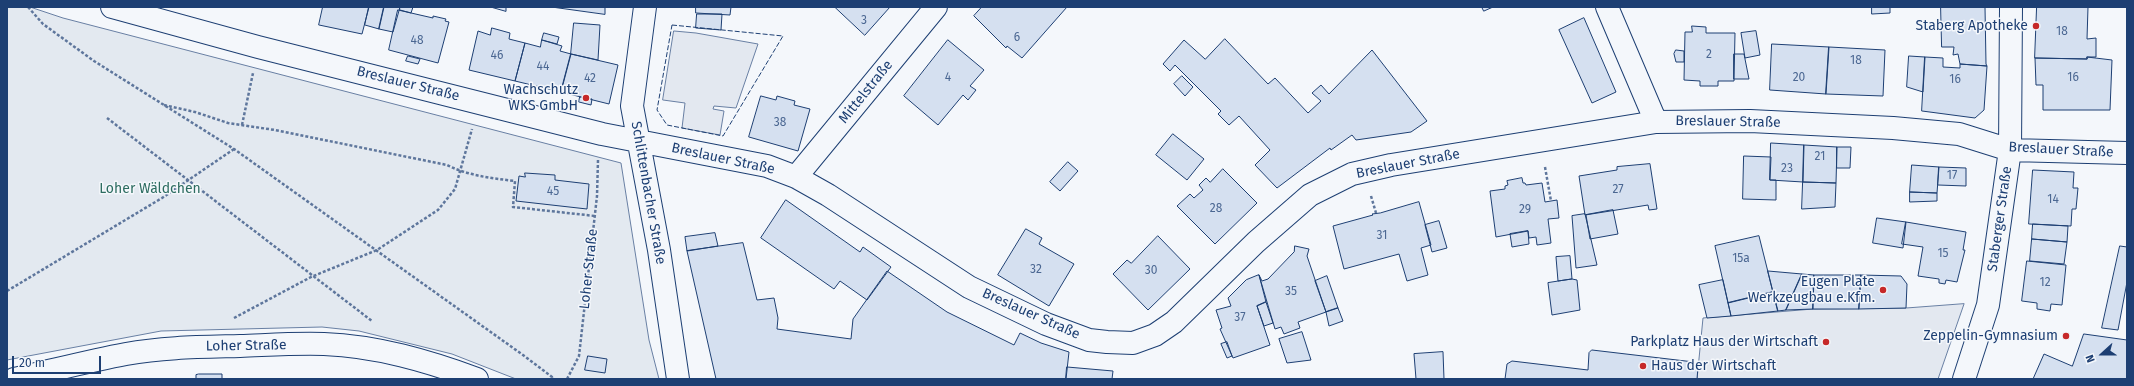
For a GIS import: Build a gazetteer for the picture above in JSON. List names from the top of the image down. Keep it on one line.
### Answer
{"streets":{"street":["Breslauer Straße","Mittelstraße","Schlittenbacher Straße","Staberger Straße","Loher Straße"]},"crossings":[["Breslauer Straße","Mittelstraße"],["Breslauer Straße","Schlittenbacher Straße"],["Breslauer Straße","Staberger Straße"]],"parks":["Loher Wäldchen"],"places":["Staberg Apotheke","Wachschutz WKS GmbH","Eugen Plate Werkzeugbau e.Kfm.","Zeppelin-Gymnasium","Parkplatz Haus der Wirtschaft","Haus der Wirtschaft"],"house_numbers":["3","18","6","48","2","46","18","44","4","20","16","42","16","38","21","23","17","27","45","14","28","29","31","15","15a","32","30","12","35","37"],"scale_bar":"20 m","north":"left"}
